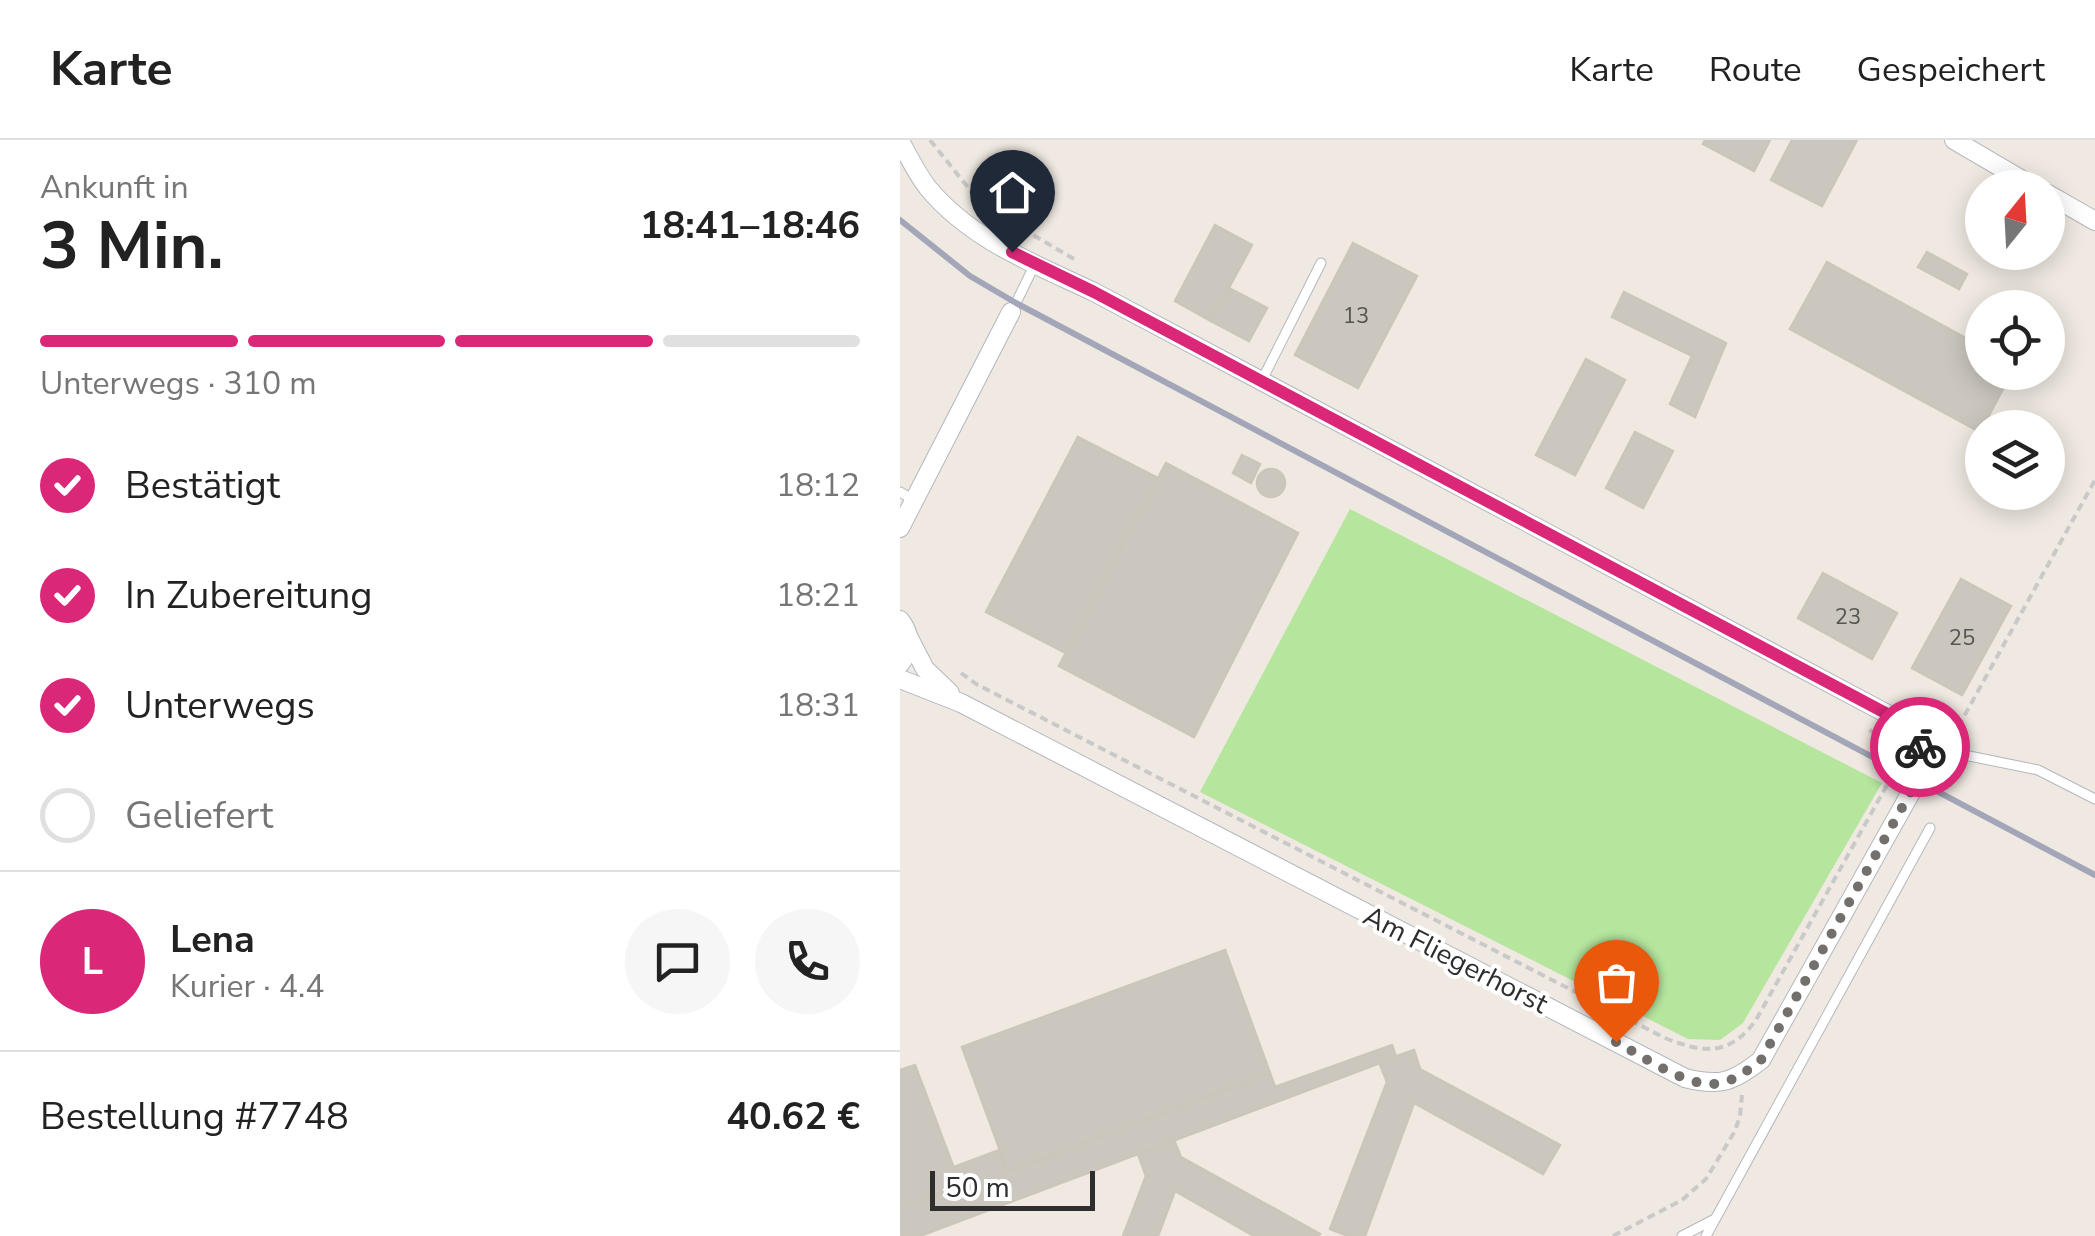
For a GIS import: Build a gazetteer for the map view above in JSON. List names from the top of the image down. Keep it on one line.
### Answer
{"streets":{"street":["Am Fliegerhorst"]},"house_numbers":["13","23","25"],"scale_bar":"50 m","north":"top","page":{"header":"Karte","nav":["Karte","Route","Gespeichert"],"heading":["3 Min.","Ankunft in","18:41–18:46"],"panel":["Lena","Kurier · 4.4","Bestellung #7748","40.62 €"],"bar":"Unterwegs · 310 m","list":[["Bestätigt","18:12"],["In Zubereitung","18:21"],["Unterwegs","18:31"],"Geliefert"],"round":"L","scale":"50 m"}}
